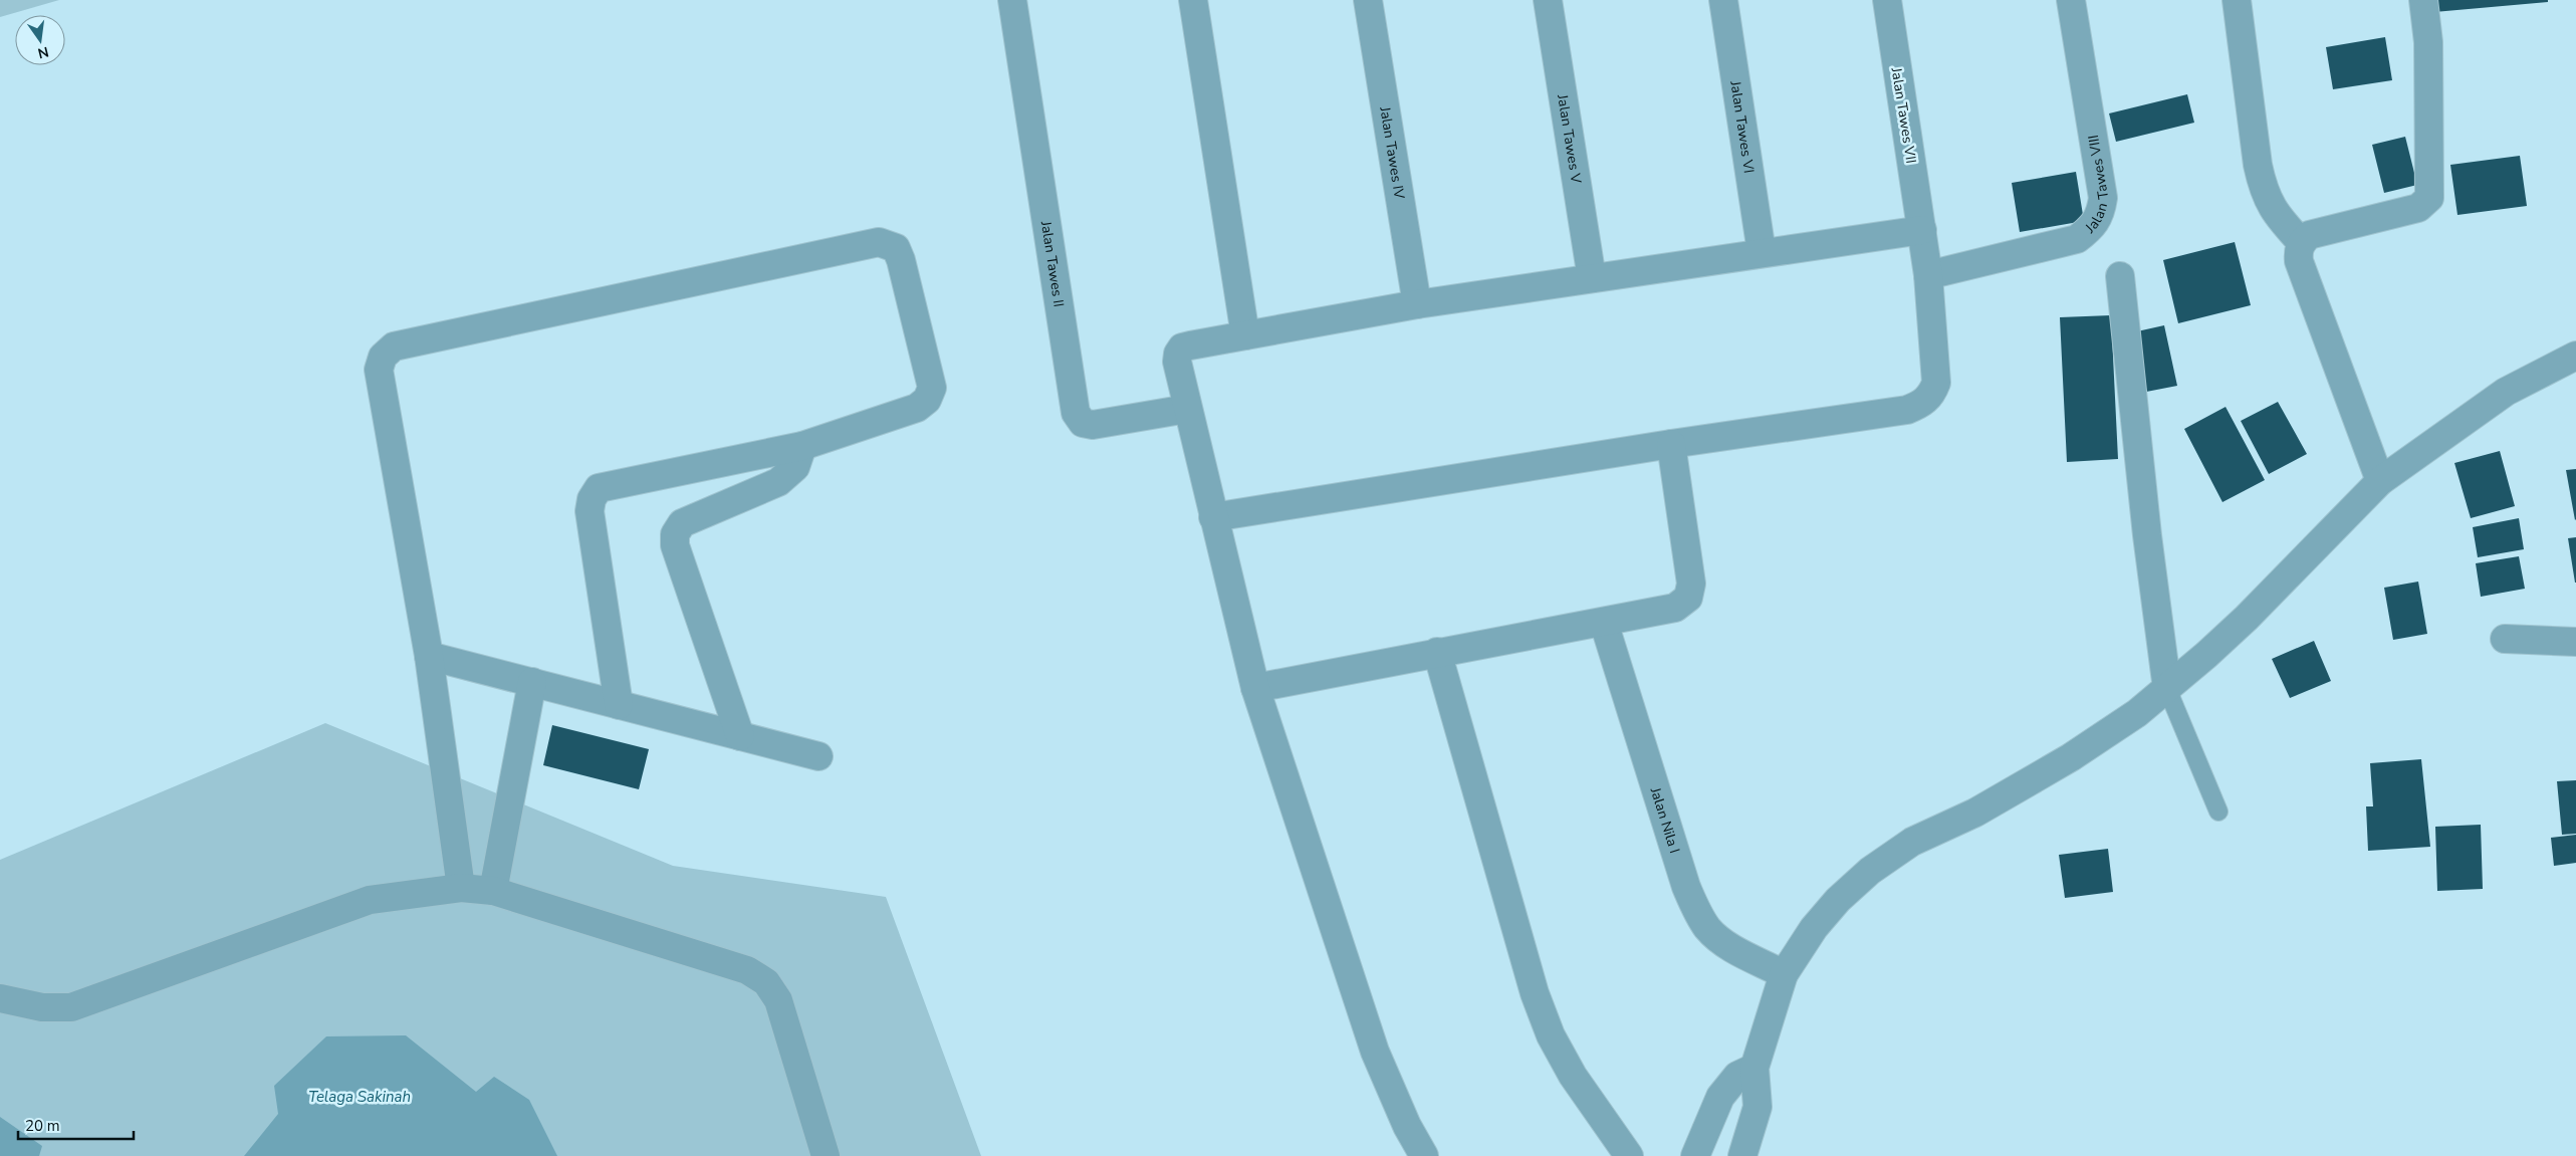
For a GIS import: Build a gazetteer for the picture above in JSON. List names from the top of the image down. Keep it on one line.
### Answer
{"streets":{"street":["Jalan Tawes VII","Jalan Tawes VI","Jalan Tawes V","Jalan Tawes IV","Jalan Tawes VIII","Jalan Tawes II","Jalan Nila I"]},"crossings":[["Jalan Tawes VII","Jalan Tawes VIII"]],"water":["Telaga Sakinah"],"scale_bar":"20 m","north":"bottom"}
